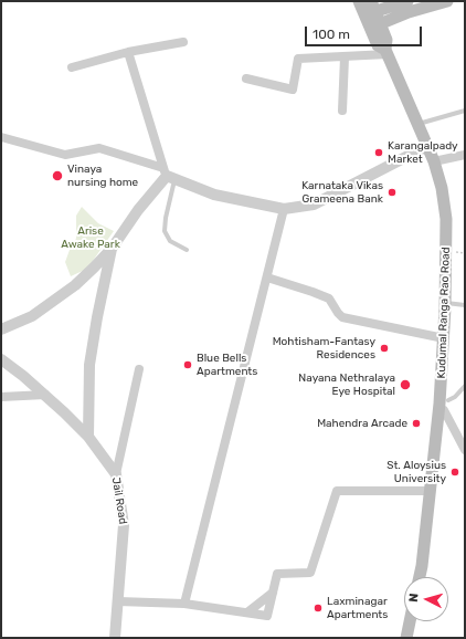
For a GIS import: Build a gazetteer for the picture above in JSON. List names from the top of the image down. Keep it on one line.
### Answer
{"streets":{"main road":["Kudumal Ranga Rao Road"],"street":["Jail Road"]},"parks":["Arise Awake Park"],"places":["Karangalpady Market","Vinaya nursing home","Karnataka Vikas Grameena Bank","Mohtisham-Fantasy Residences","Blue Bells Apartments","Nayana Nethralaya Eye Hospital","Mahendra Arcade","St. Aloysius University","Laxminagar Apartments"],"scale_bar":"100 m","north":"left"}
